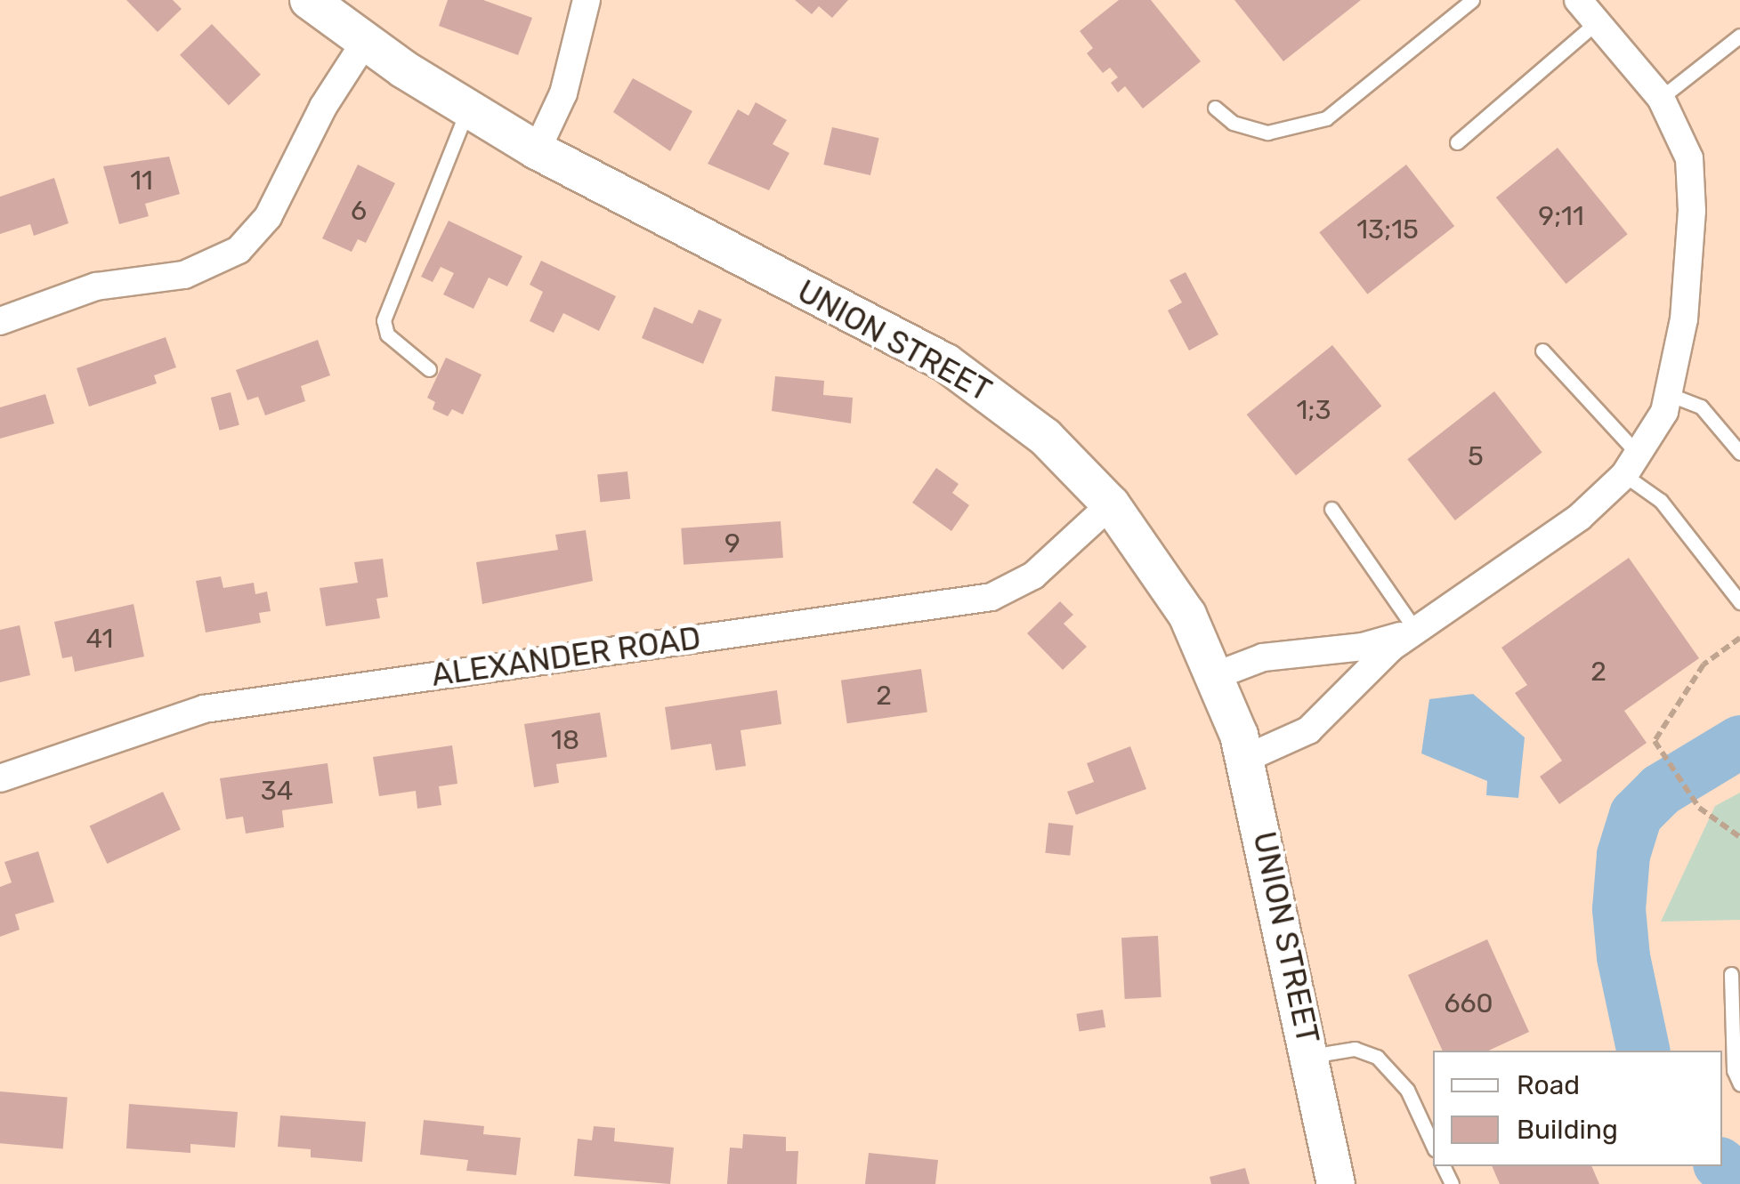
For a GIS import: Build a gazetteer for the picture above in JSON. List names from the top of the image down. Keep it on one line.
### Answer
{"streets":{"main road":["UNION STREET"],"street":["ALEXANDER ROAD"]},"crossings":[["UNION STREET","ALEXANDER ROAD"]],"house_numbers":["11","6","9;11","13;15","1;3","5","9","41","2","2","18","34","660"],"legend":["Road","Building"]}
